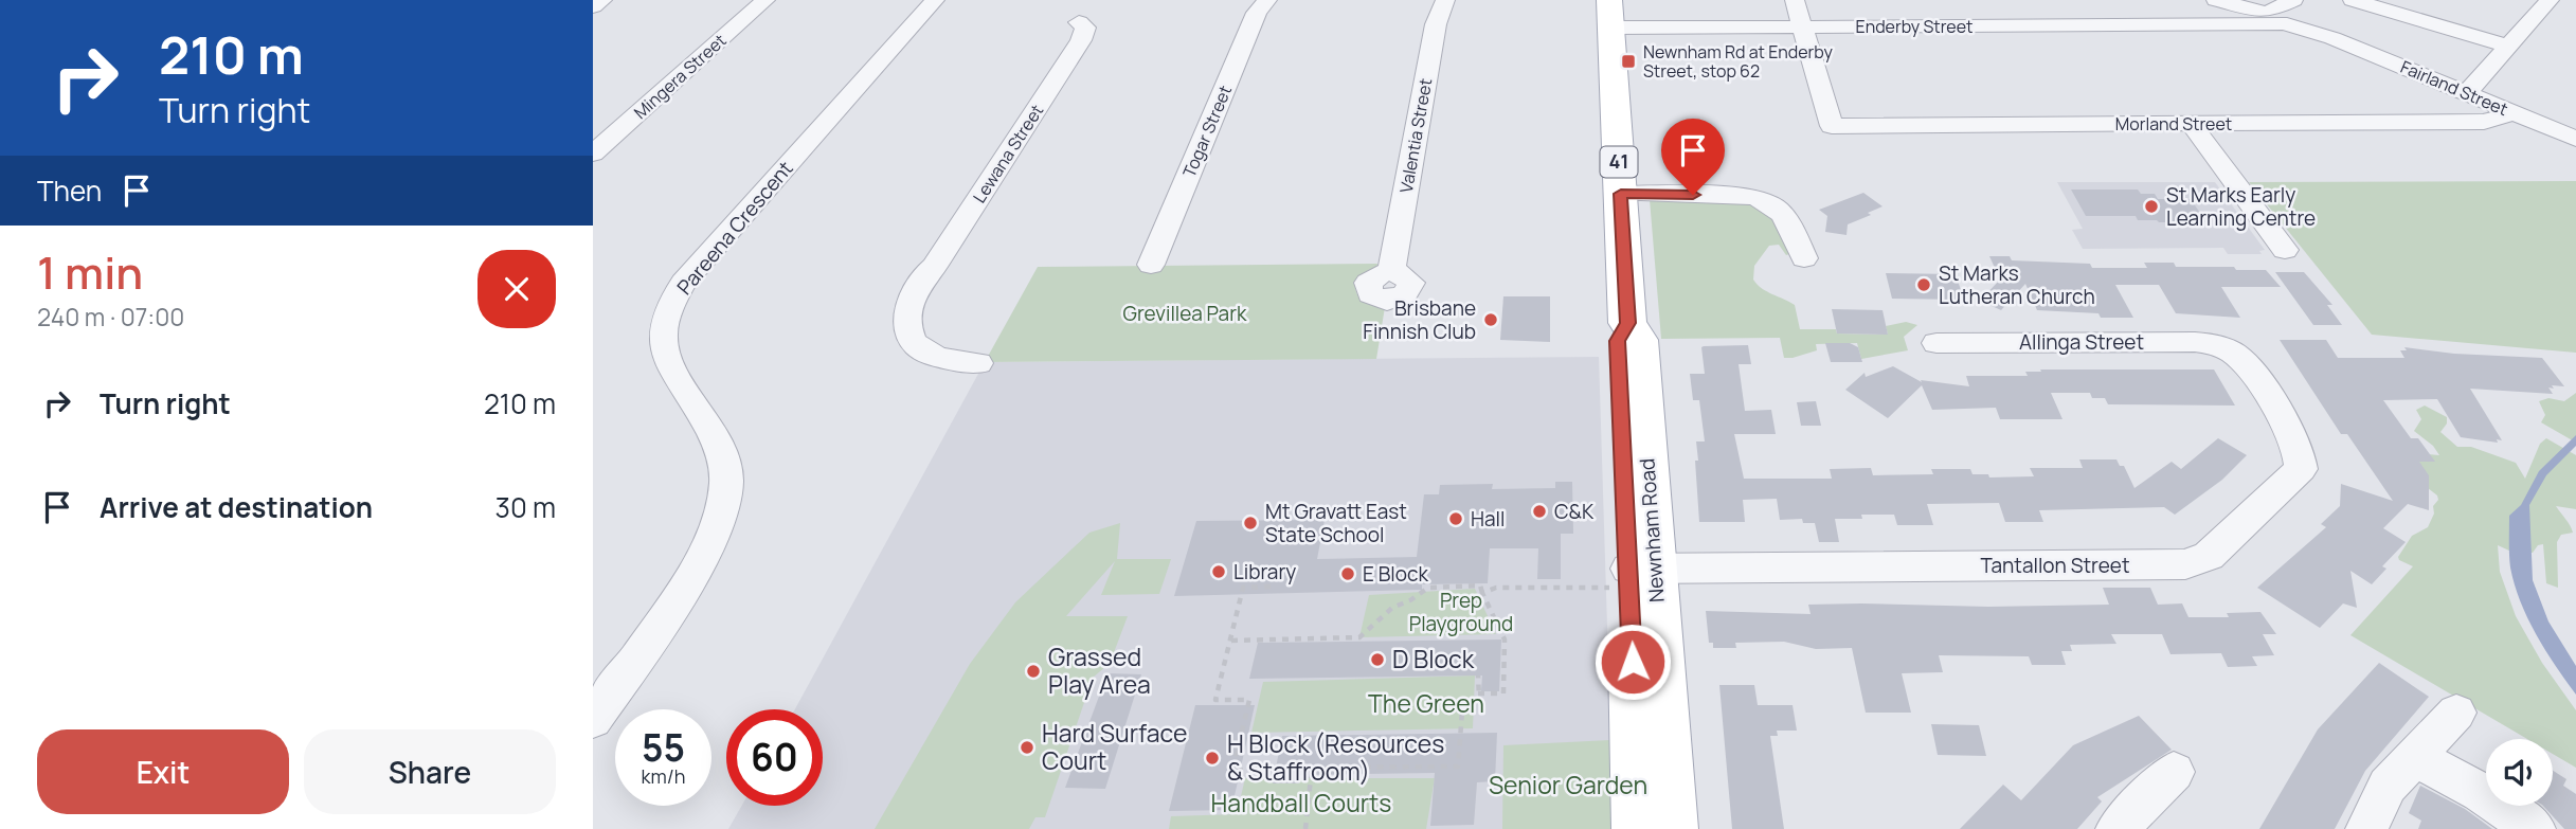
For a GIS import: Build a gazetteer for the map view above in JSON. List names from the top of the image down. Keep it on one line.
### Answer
{"streets":{"main road":["41","Newnham Road"],"street":["Enderby Street","Mingera Street","Fairland Street","Morland Street","Togar Street","Valentia Street","Lewana Street","Pareena Crescent","Allinga Street","Tantallon Street"]},"crossings":[["Enderby Street","Fairland Street"],["Enderby Street","Morland Street"],["Enderby Street","Newnham Road"],["Fairland Street","Morland Street"],["Allinga Street","Tantallon Street"],["Newnham Road","Tantallon Street"]],"parks":["Grevillea Park","Prep Playground","The Green","Senior Garden","Handball Courts"],"places":{"transit":["Newnham Rd at Enderby Street, stop 62"],"other":["St Marks Early Learning Centre","St Marks Lutheran Church","Brisbane Finnish Club","C&K","Hall","Mt Gravatt East State School","Library","E Block","D Block","Grassed Play Area","Hard Surface Court","H Block (Resources & Staffroom)"]},"page":{"turn":["210 m","Turn right"],"then":"Then","heading":["1 min","240 m · 07:00"],"list":[{"name":"Turn right","value":"210 m"},{"name":"Arrive at destination","value":"30 m"}],"speed":"55 km/h","limit":"60","buttons":["Exit","Share"]}}
